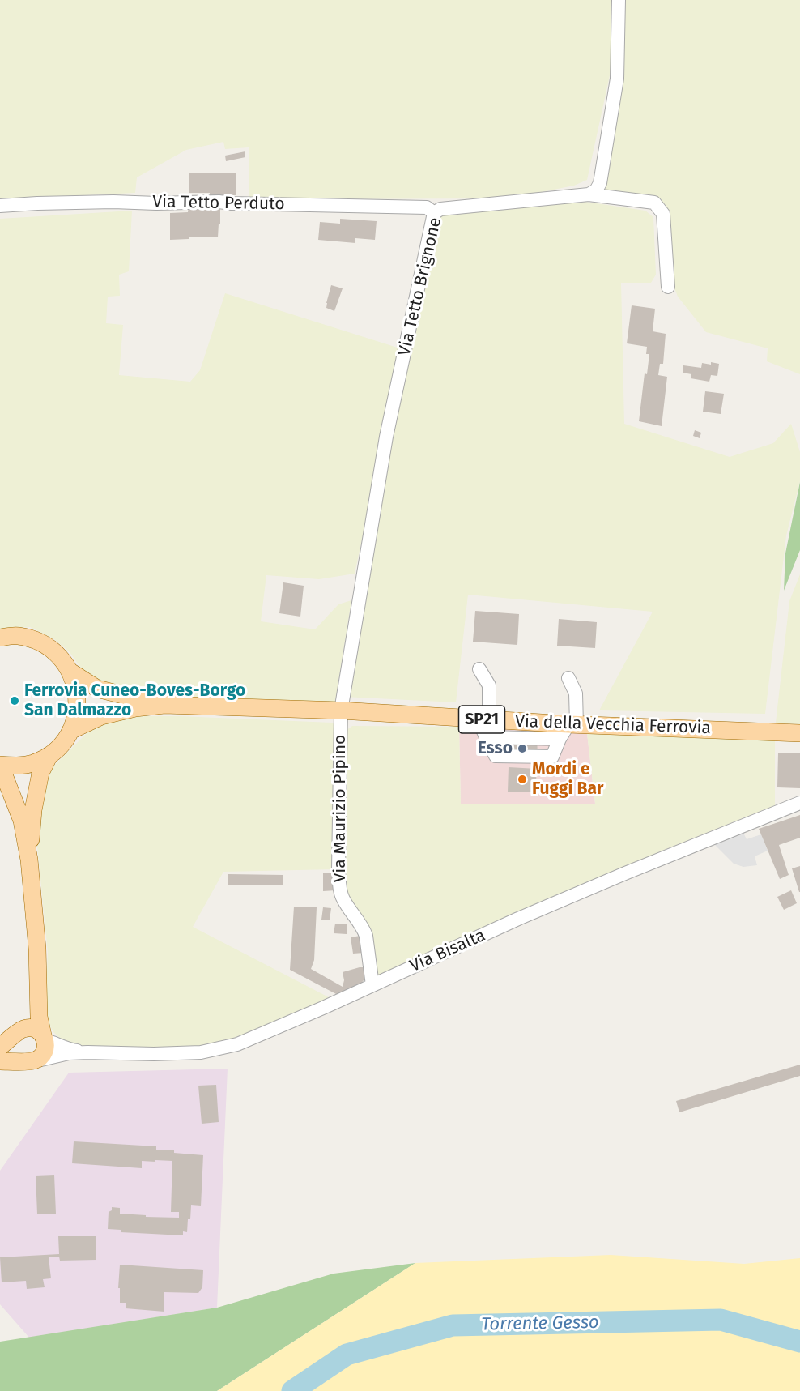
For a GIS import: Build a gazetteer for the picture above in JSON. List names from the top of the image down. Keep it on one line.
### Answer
{"streets":{"main road":["SP21","Via della Vecchia Ferrovia","Via Bisalta"],"lane":["Via Tetto Perduto","Via Tetto Brignone","Via Maurizio Pipino"]},"crossings":[["Via Tetto Perduto","Via Tetto Brignone"],["Via Tetto Brignone","Via della Vecchia Ferrovia"],["Via Tetto Brignone","Via Maurizio Pipino"],["Via della Vecchia Ferrovia","Via Maurizio Pipino"],["Via Maurizio Pipino","Via Bisalta"]],"water":["Torrente Gesso"],"places":["Ferrovia Cuneo-Boves-Borgo San Dalmazzo","Esso","Mordi e Fuggi Bar"]}
